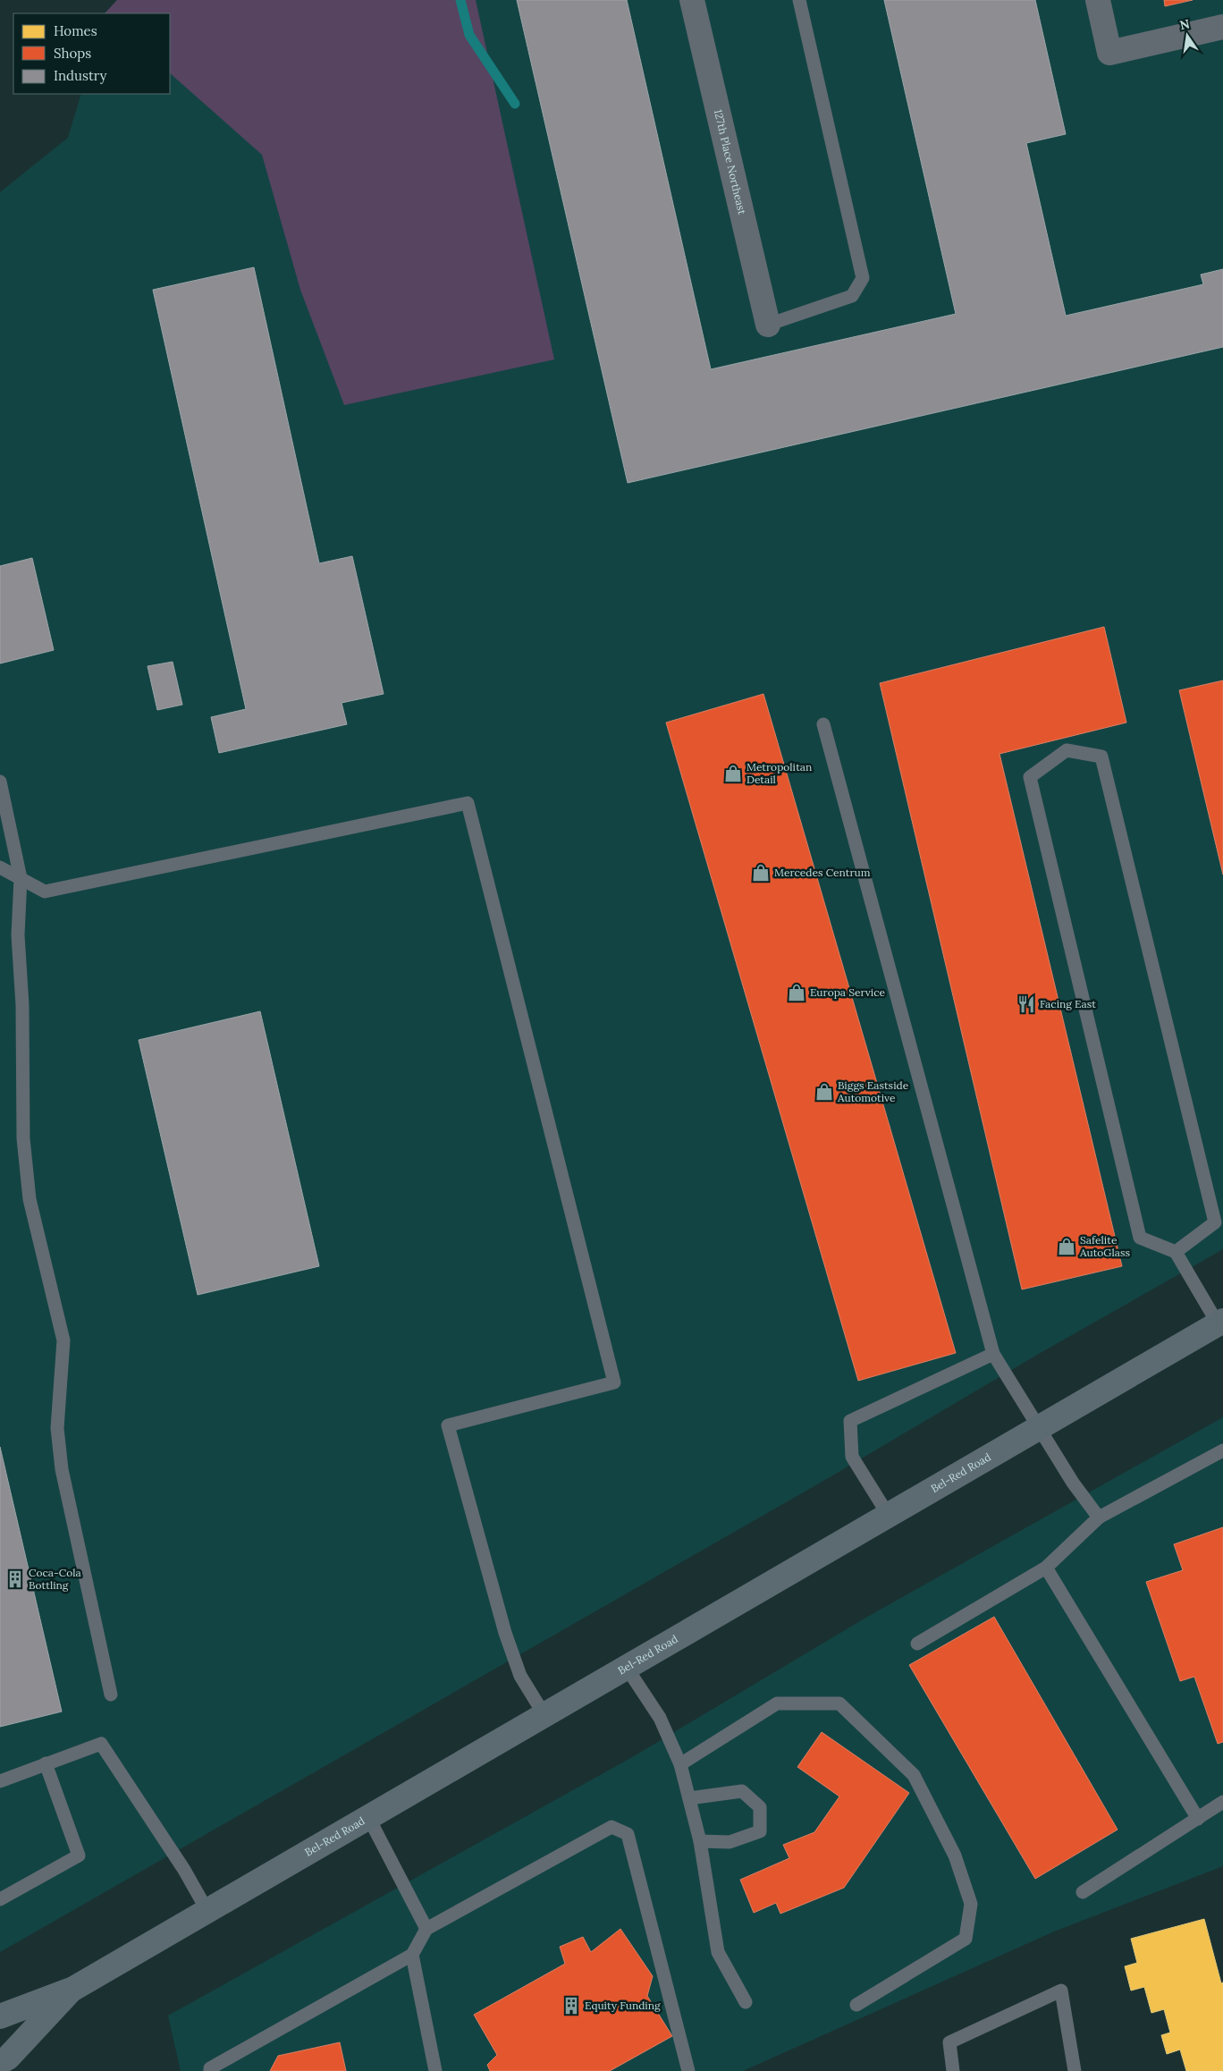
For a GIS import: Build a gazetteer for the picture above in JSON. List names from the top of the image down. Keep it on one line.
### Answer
{"streets":{"main road":["Bel-Red Road"],"street":["127th Place Northeast"]},"places":{"shop":["Metropolitan Detail","Mercedes Centrum","Europa Service","Biggs Eastside Automotive","Safelite AutoGlass"],"restaurant":["Facing East"],"building":["Coca-Cola Bottling","Equity Funding"]},"legend":["Homes","Shops","Industry"],"north":"top"}
